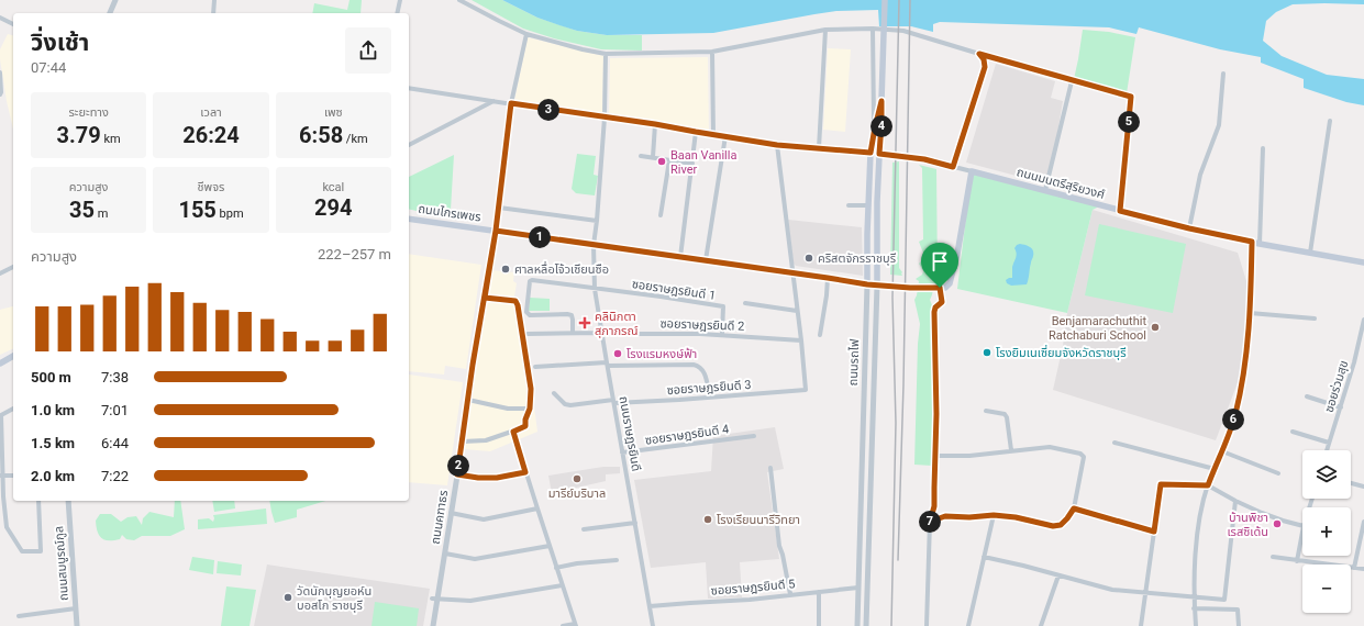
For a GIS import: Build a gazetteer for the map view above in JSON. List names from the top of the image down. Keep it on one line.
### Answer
{"streets":{"main road":["ถนนมนตรีสุริยวงศ์","ถนนไกรเพชร","ถนนรถไฟ"],"street":["ซอยราษฎรยินดี 1","ซอยราษฎรยินดี 2","ซอยร่วมสุข","ซอยราษฎรยินดี 3","ถนนราษฎรยินดี","ซอยราษฎรยินดี 4","ถนนคฑาธร","ถนนสมบูรณ์กูล","ซอยราษฎรยินดี 5"]},"crossings":[["ถนนมนตรีสุริยวงศ์","ถนนรถไฟ"],["ถนนไกรเพชร","ถนนรถไฟ"],["ถนนไกรเพชร","ถนนราษฎรยินดี"],["ถนนไกรเพชร","ถนนคฑาธร"],["ซอยราษฎรยินดี 1","ซอยราษฎรยินดี 2"],["ซอยราษฎรยินดี 1","ถนนราษฎรยินดี"],["ซอยราษฎรยินดี 2","ซอยราษฎรยินดี 3"],["ซอยราษฎรยินดี 2","ถนนราษฎรยินดี"],["ถนนรถไฟ","ซอยราษฎรยินดี 5"],["ซอยราษฎรยินดี 3","ถนนราษฎรยินดี"],["ถนนราษฎรยินดี","ซอยราษฎรยินดี 4"],["ถนนราษฎรยินดี","ซอยราษฎรยินดี 5"]],"places":{"other":["Baan Vanilla River","คริสตจักรราชบุรี","ศาลหลื่อโจ้วเซียนซือ","Benjamarachuthit Ratchaburi School","โรงยิมเนเซี่ยมจังหวัดราชบุรี","โรงแรมหงษ์ฟ้า","มารีย์บริบาล","โรงเรียนนารีวิทยา","บ้านพิชา เรสซิเด้น","วัดนักบุญยอห์น บอสโก ราชบุรี"],"health":["คลินิกตา สุภาภรณ์"]},"page":{"heading":["วิ่งเช้า","07:44"],"stats":[["ระยะทาง","3.79 km"],["เวลา","26:24"],["เพซ","6:58 /km"],["ความสูง","35 m"],["ชีพจร","155 bpm"],["kcal","294"]],"pins":["3","5","4","1","6","2","7"],"chart":["ความสูง","222–257 m"],"list":[{"name":"500 m","note":"7:38"},{"name":"1.0 km","note":"7:01"},{"name":"1.5 km","note":"6:44"},{"name":"2.0 km","note":"7:22"}],"map_buttons":["+","−"]}}
